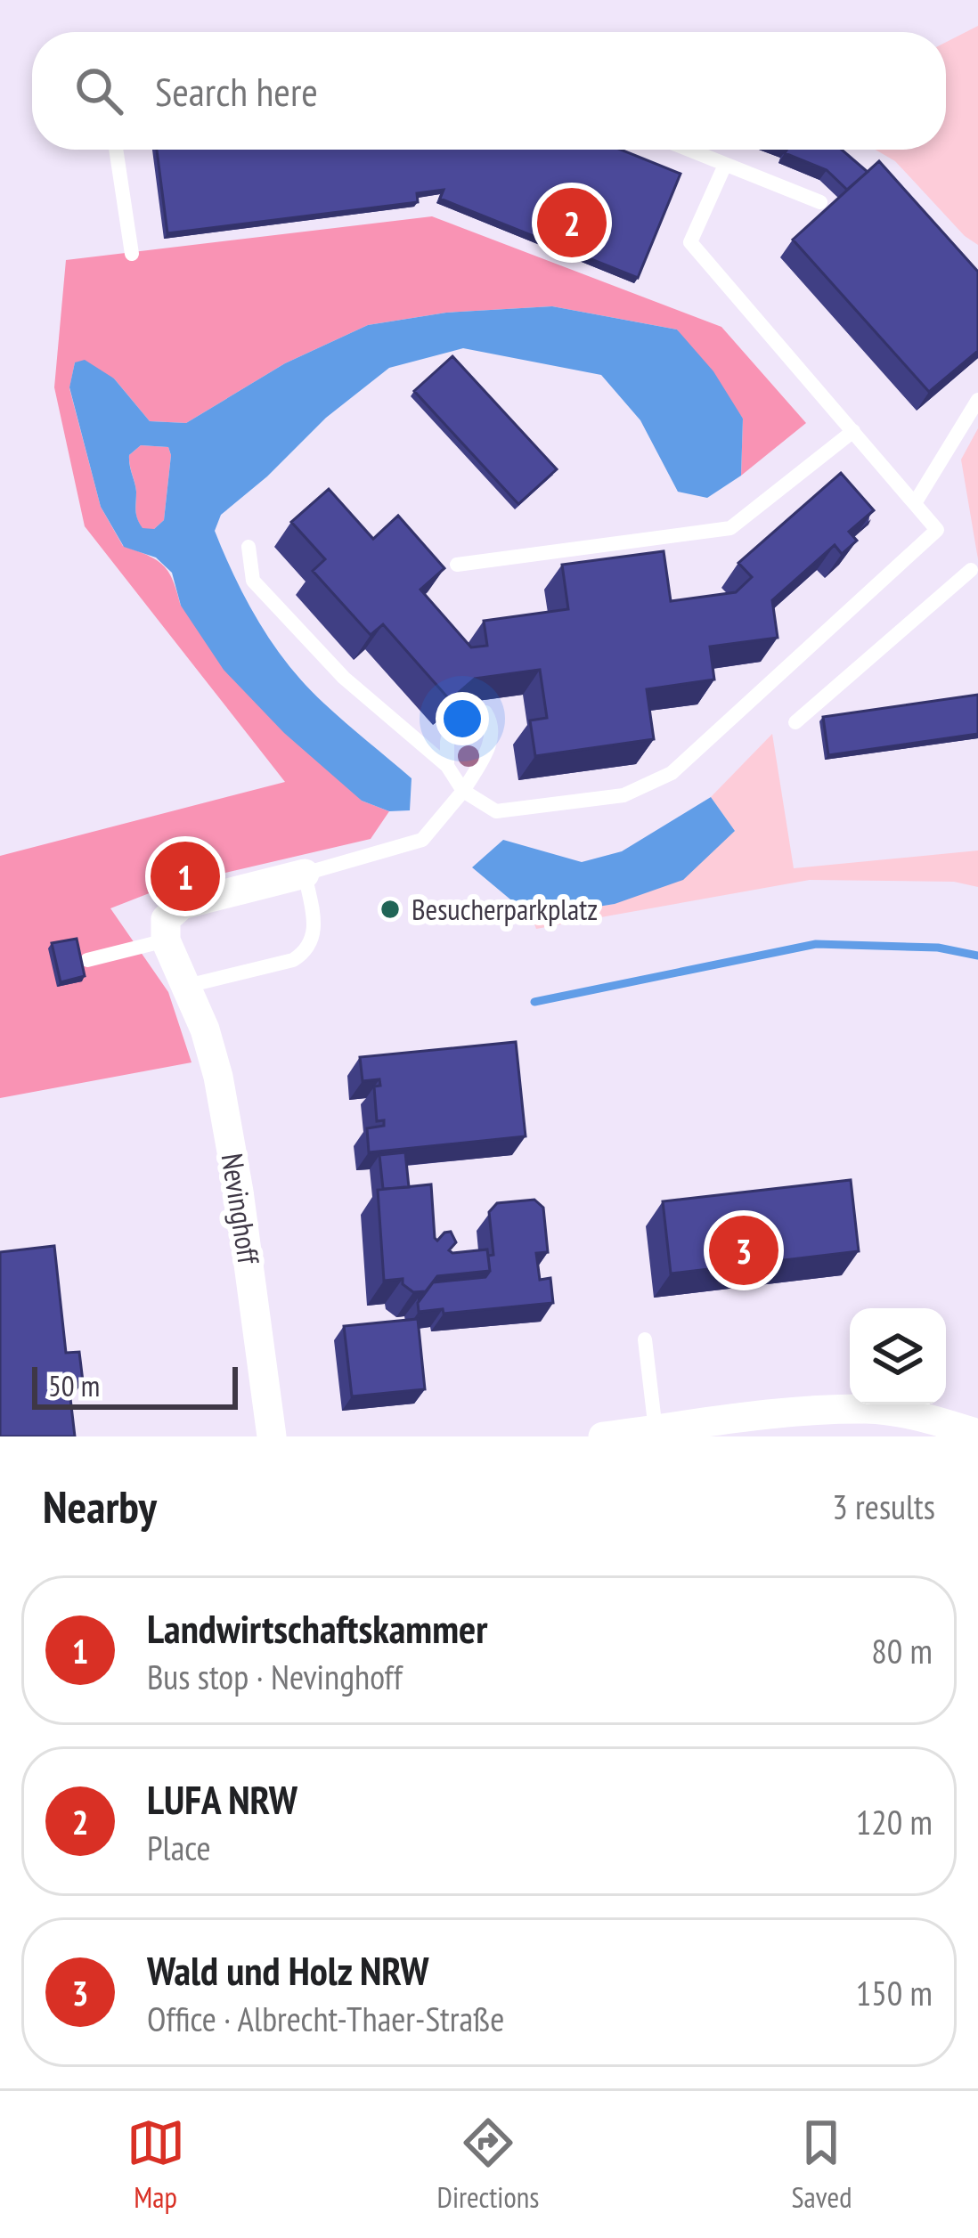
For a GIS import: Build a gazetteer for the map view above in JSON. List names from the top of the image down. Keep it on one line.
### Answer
{"streets":{"street":["Nevinghoff"]},"places":["Besucherparkplatz"],"scale_bar":"50 m","page":{"search":"Search here","pins":["2","1","3"],"scale":"50 m","heading":["Nearby","3 results"],"list":[{"mark":"1","name":"Landwirtschaftskammer","note":"Bus stop · Nevinghoff","value":"80 m"},{"mark":"2","name":"LUFA NRW","note":"Place","value":"120 m"},{"mark":"3","name":"Wald und Holz NRW","note":"Office · Albrecht-Thaer-Straße","value":"150 m"}],"nav":["Map","Directions","Saved"]}}
